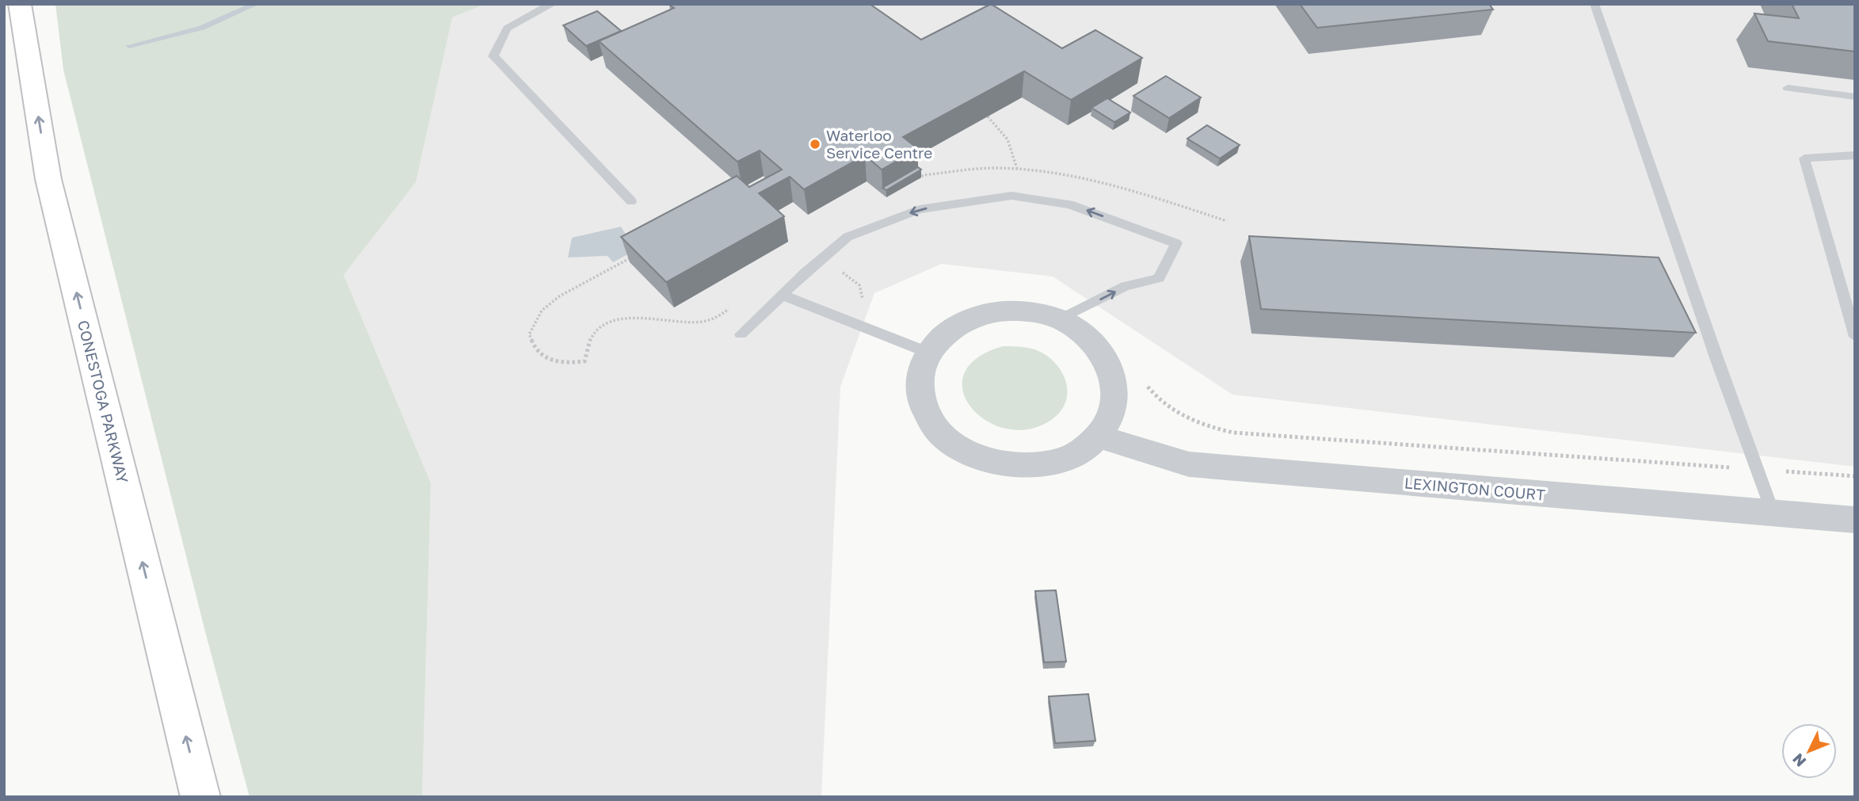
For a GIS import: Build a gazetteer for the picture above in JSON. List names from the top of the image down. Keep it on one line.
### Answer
{"streets":{"highway":["CONESTOGA PARKWAY"],"street":["LEXINGTON COURT"]},"one_way":["CONESTOGA PARKWAY"],"places":["Waterloo Service Centre"],"north":"bottom left"}
